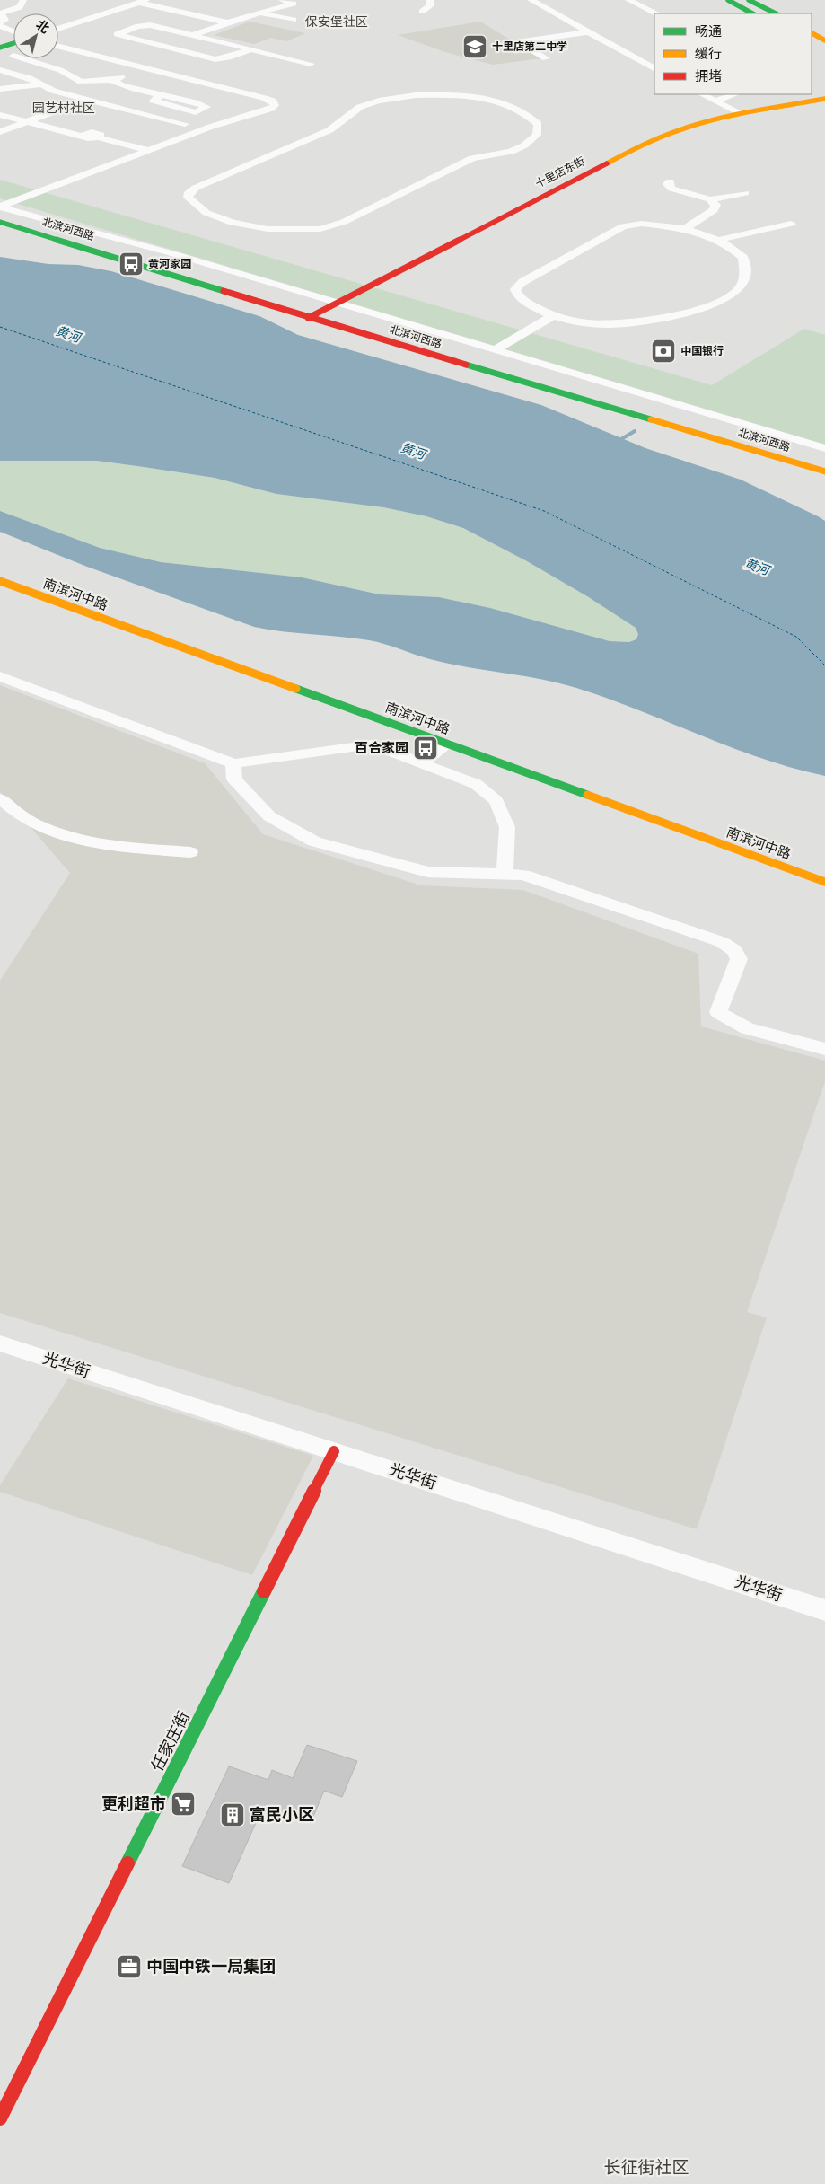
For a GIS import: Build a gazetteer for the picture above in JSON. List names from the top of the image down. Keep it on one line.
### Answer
{"streets":{"main road":["十里店东街","北滨河西路","南滨河中路","任家庄街"],"street":["光华街"]},"crossings":[["十里店东街","北滨河西路"],["光华街","任家庄街"]],"districts":["保安堡社区","园艺村社区","长征街社区"],"water":["黄河"],"places":{"school or university":["十里店第二中学"],"bus stop":["黄河家园","百合家园"],"bank":["中国银行"],"supermarket":["更利超市"],"building":["富民小区"],"office":["中国中铁一局集团"]},"legend":["畅通","缓行","拥堵"],"north":"top right"}
